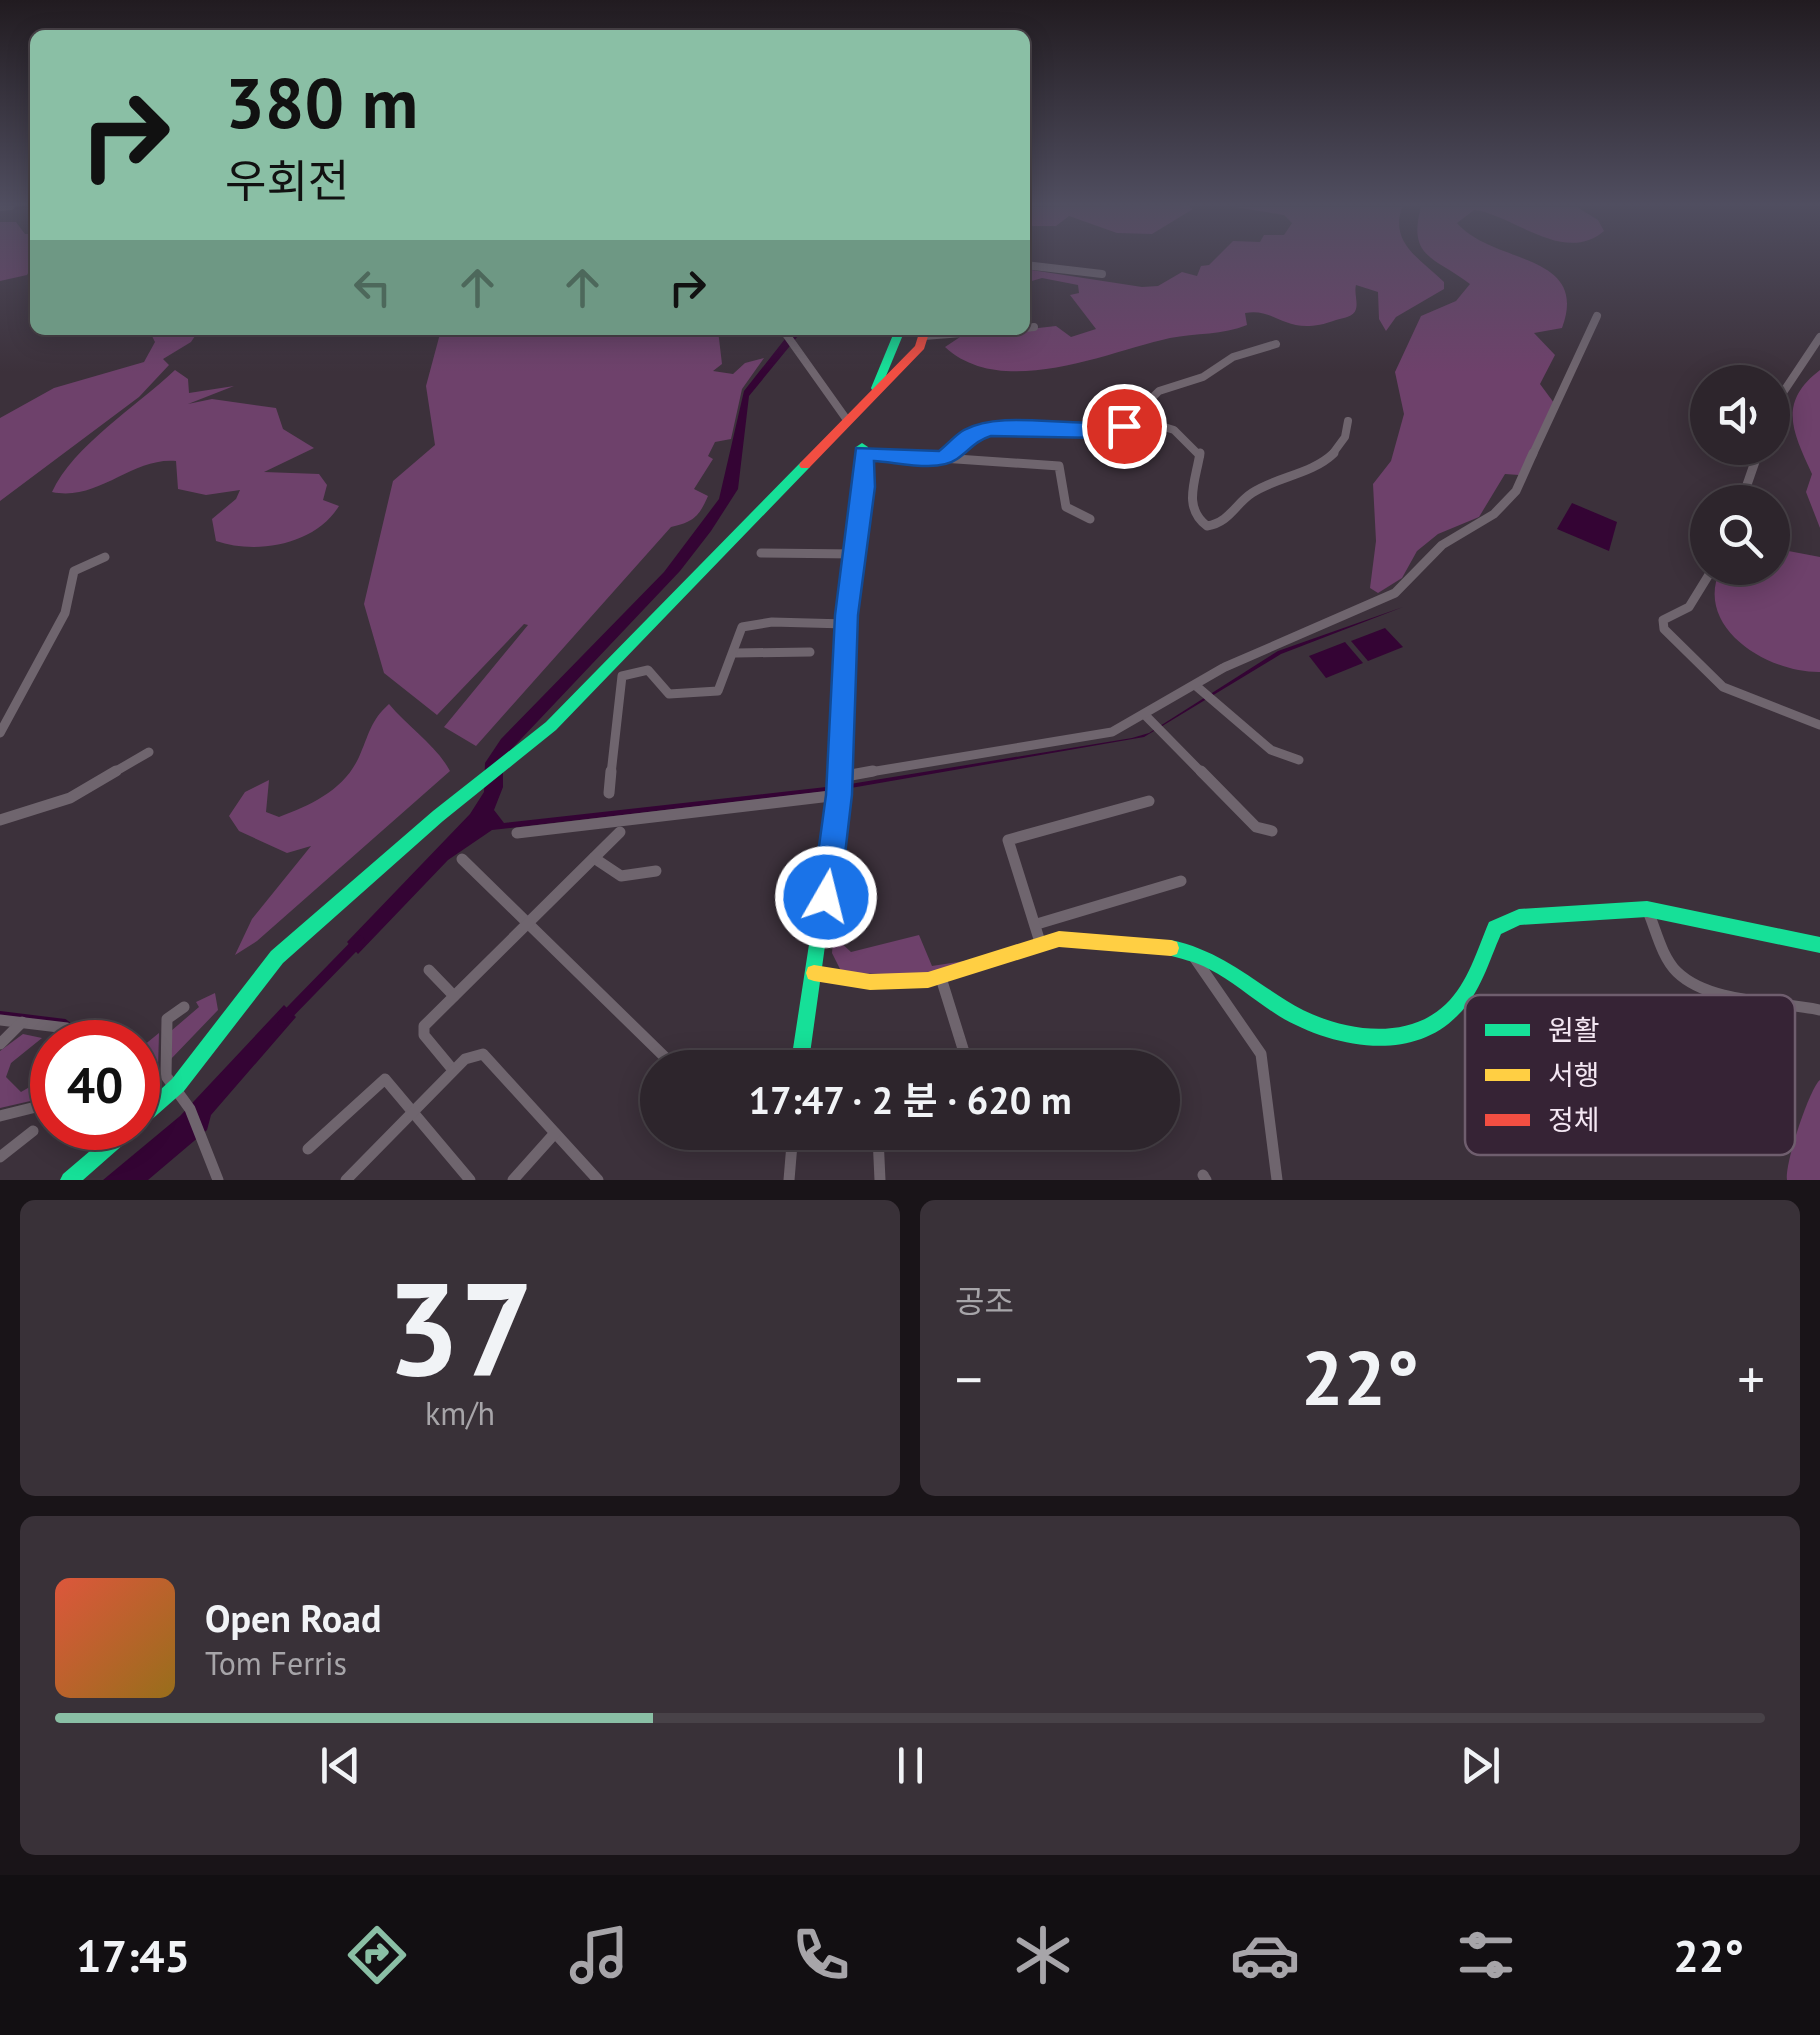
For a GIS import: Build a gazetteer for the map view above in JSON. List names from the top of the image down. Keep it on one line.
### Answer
{"legend":["원활","서행","정체"],"page":{"turn":["380 m","우회전"],"limit":"40","trip":"17:47 · 2 분 · 620 m","tile":[["37","km/h"],"공조"],"heat":["−","22°","+"],"song":["Open Road","Tom Ferris"],"tabs":["17:45","22°"]}}
